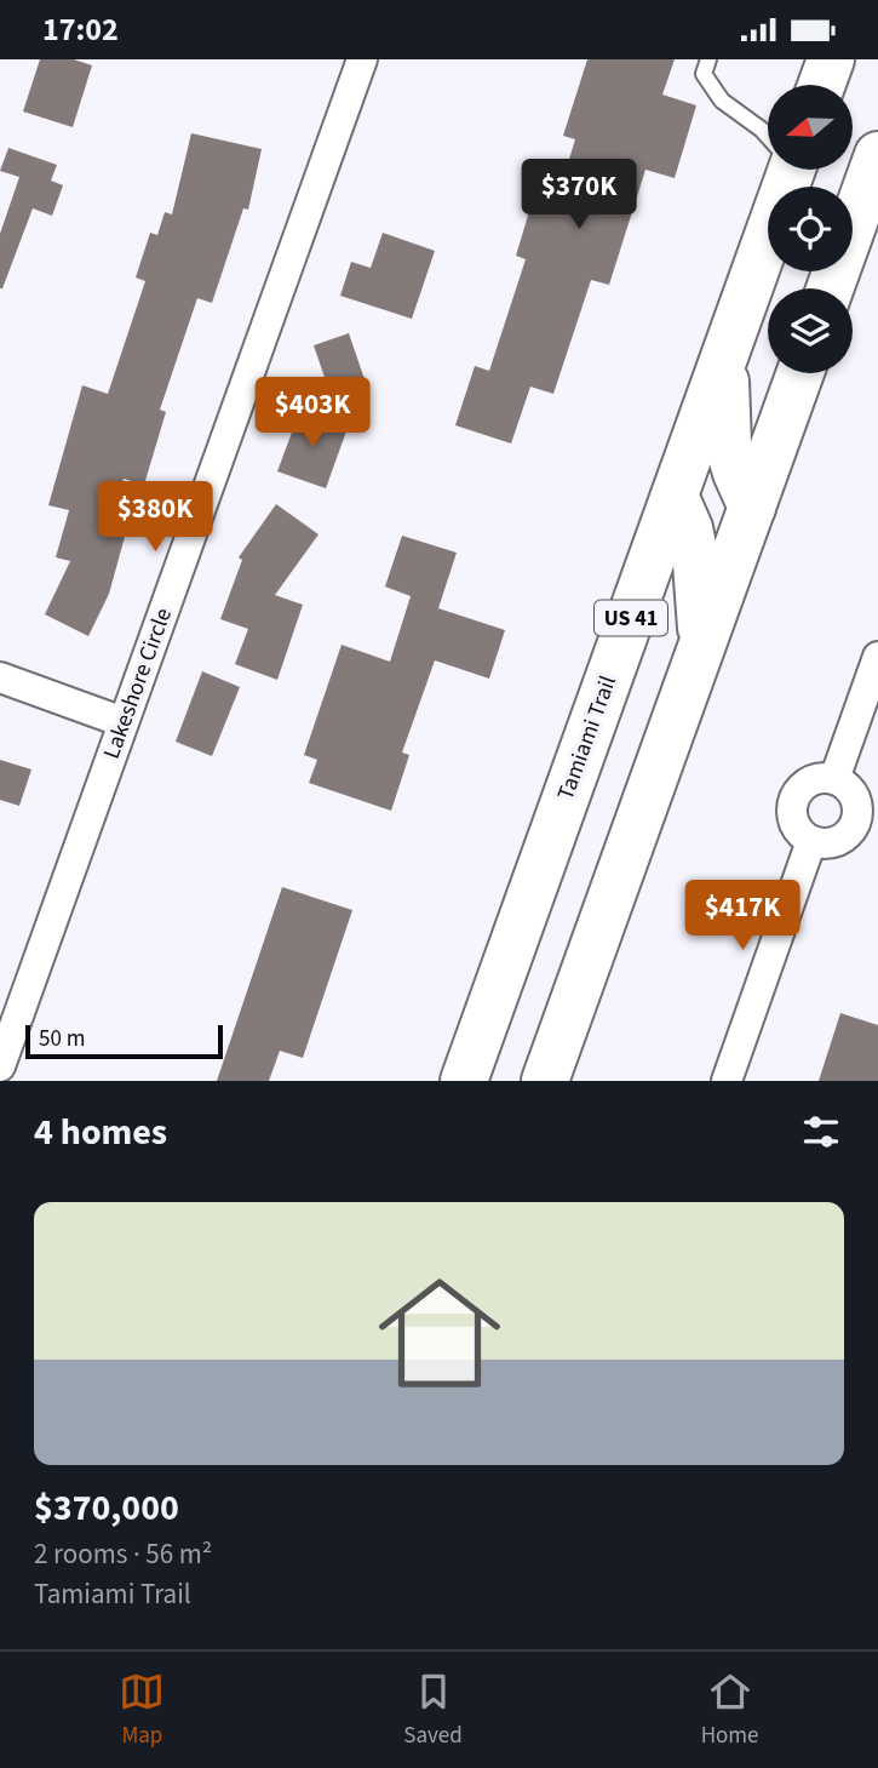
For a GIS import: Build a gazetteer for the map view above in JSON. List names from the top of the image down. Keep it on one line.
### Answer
{"streets":{"main road":["US 41","Tamiami Trail"],"street":["Lakeshore Circle"]},"scale_bar":"50 m","north":"left","page":{"status":"17:02","price":["$370K","$403K","$380K","$417K"],"scale":"50 m","heading":"4 homes","list":[{"name":"$370,000","note":"2 rooms · 56 m² · Tamiami Trail"}],"tabs":["Map","Saved","Home"]}}
